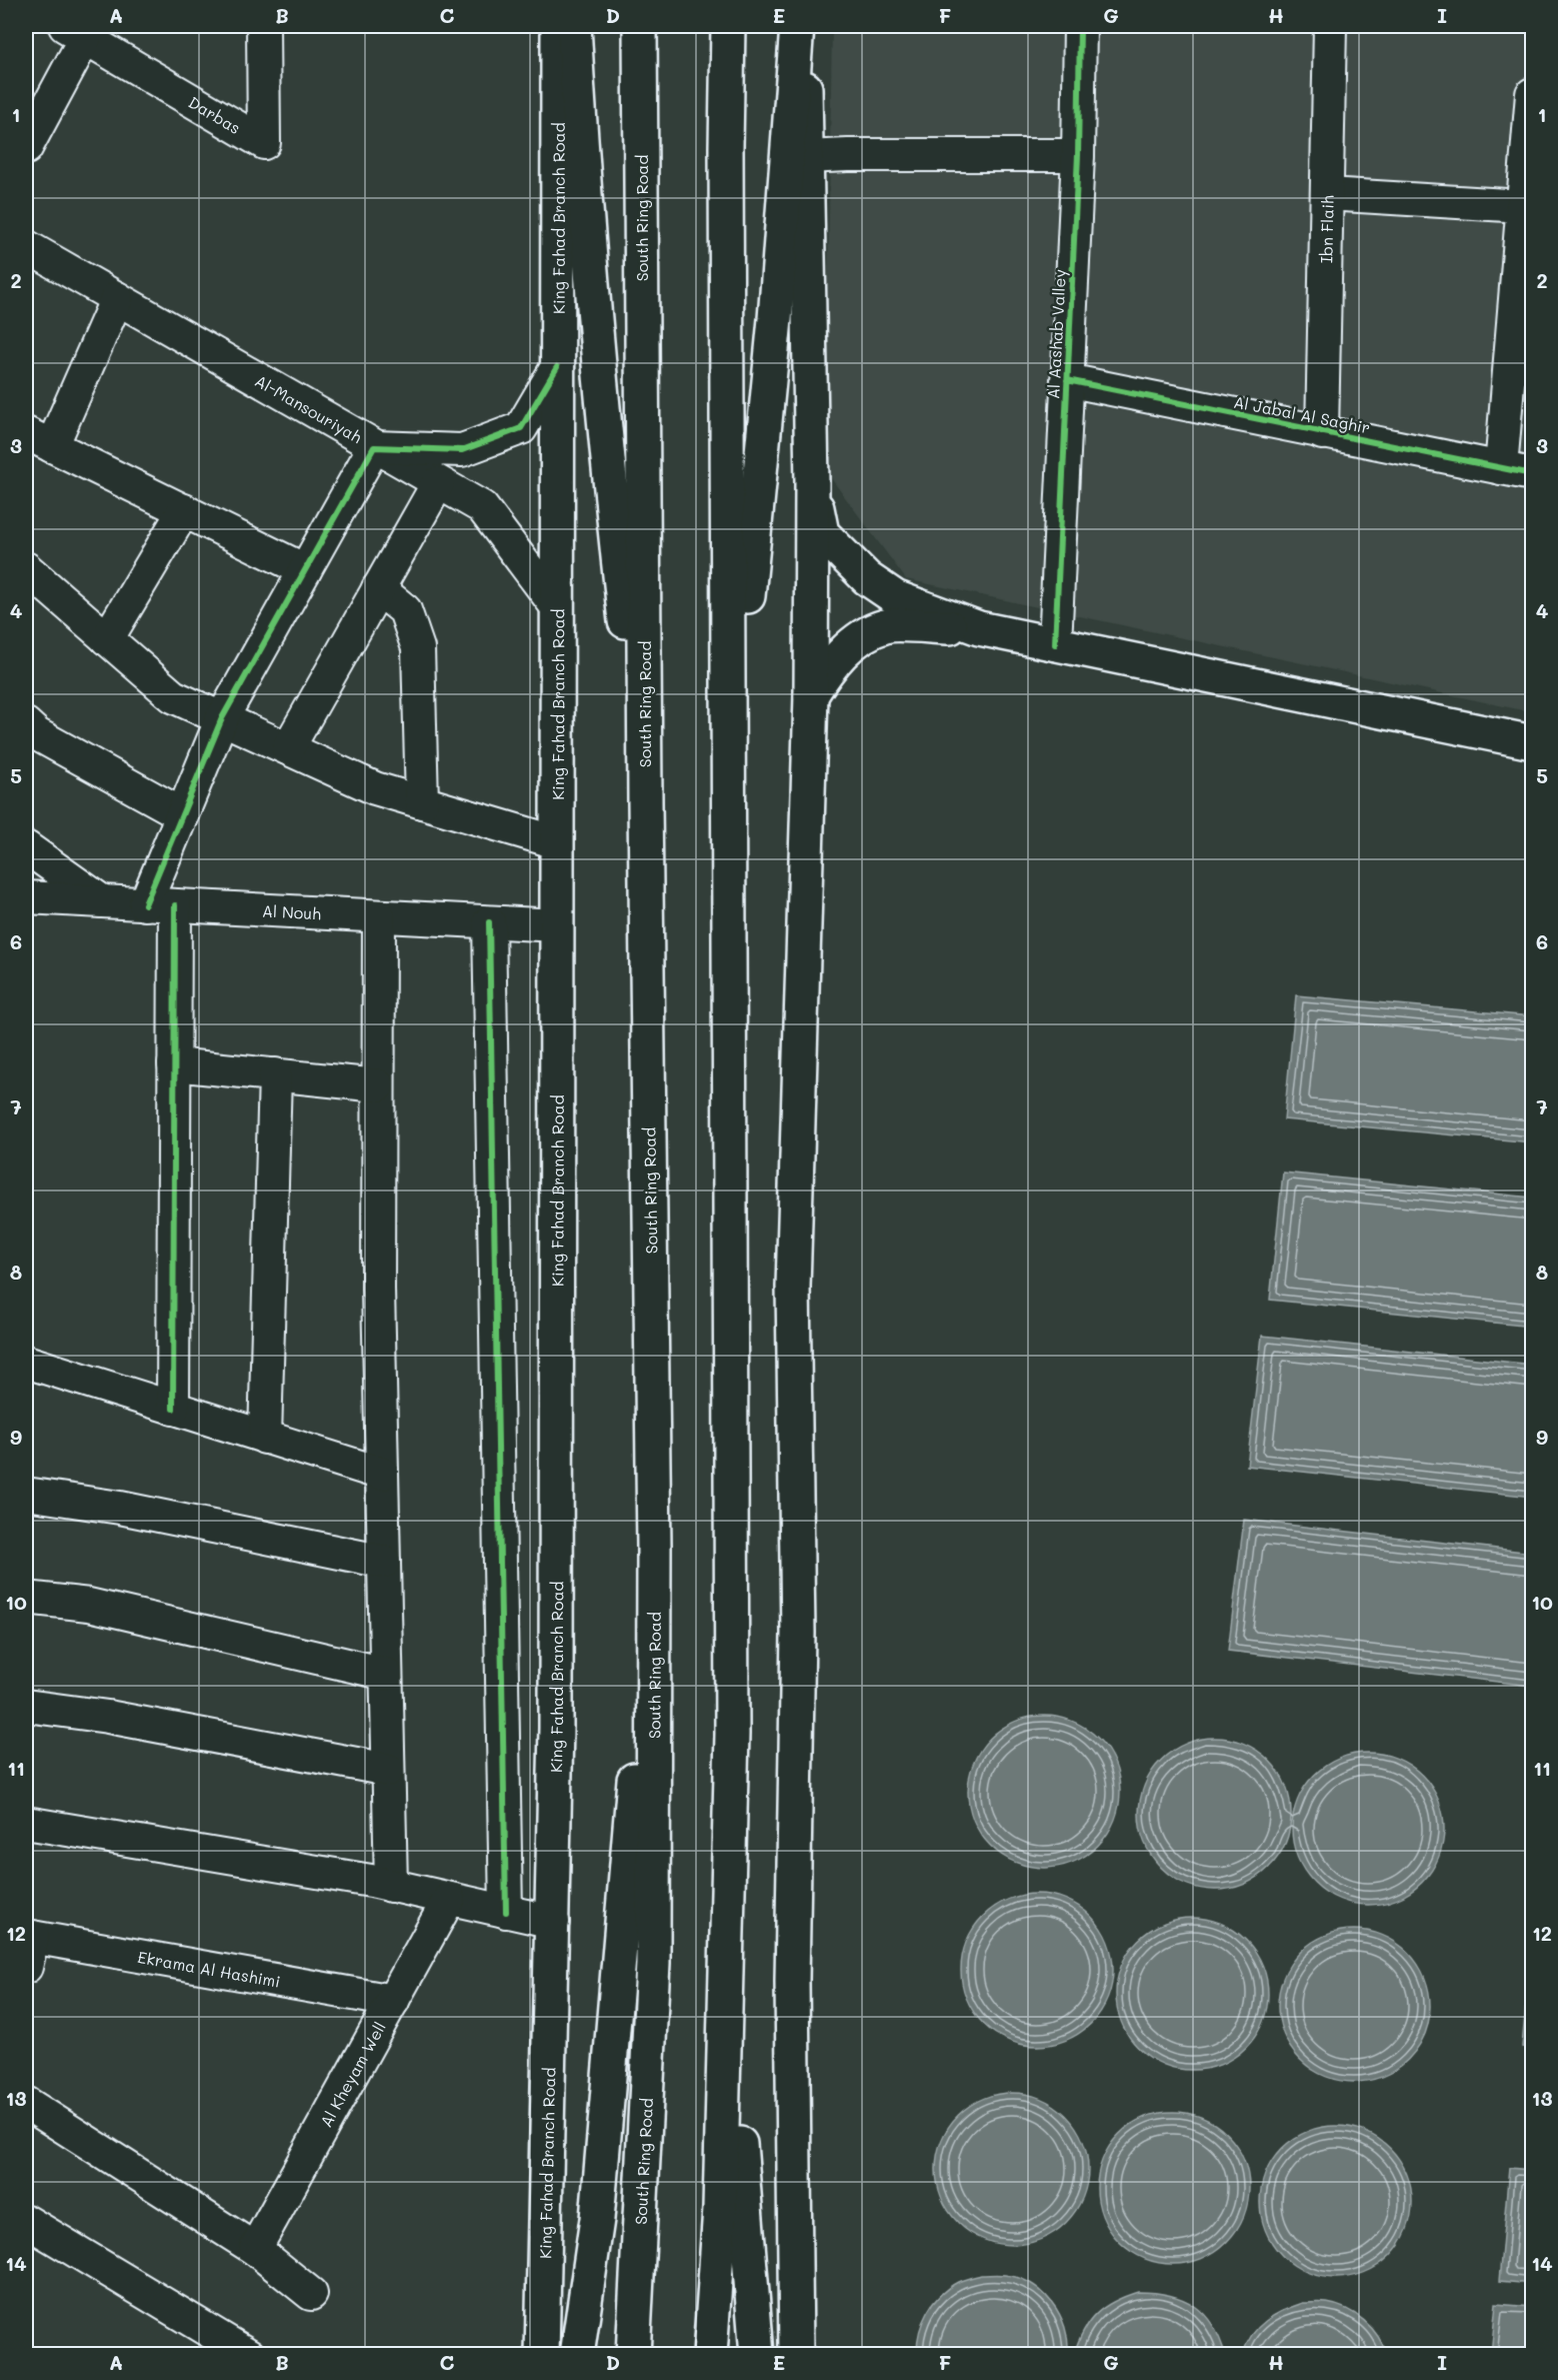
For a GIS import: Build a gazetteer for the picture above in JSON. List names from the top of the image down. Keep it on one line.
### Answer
{"streets":{"main road":["King Fahad Branch Road","South Ring Road"],"street":["Darbas","Ibn Flaih","Al Aashab Valley","Al-Mansouriyah","Al Jabal Al Saghir","Al Nouh","Ekrama Al Hashimi","Al Kheyam Well"]},"crossings":[["King Fahad Branch Road","Al-Mansouriyah"],["King Fahad Branch Road","Al Nouh"],["Ibn Flaih","Al Jabal Al Saghir"],["Al Aashab Valley","Al Jabal Al Saghir"],["Ekrama Al Hashimi","Al Kheyam Well"]],"grid":{"columns":["A","B","C","D","E","F","G","H","I"],"rows":["1","2","3","4","5","6","7","8","9","10","11","12","13","14"]}}
